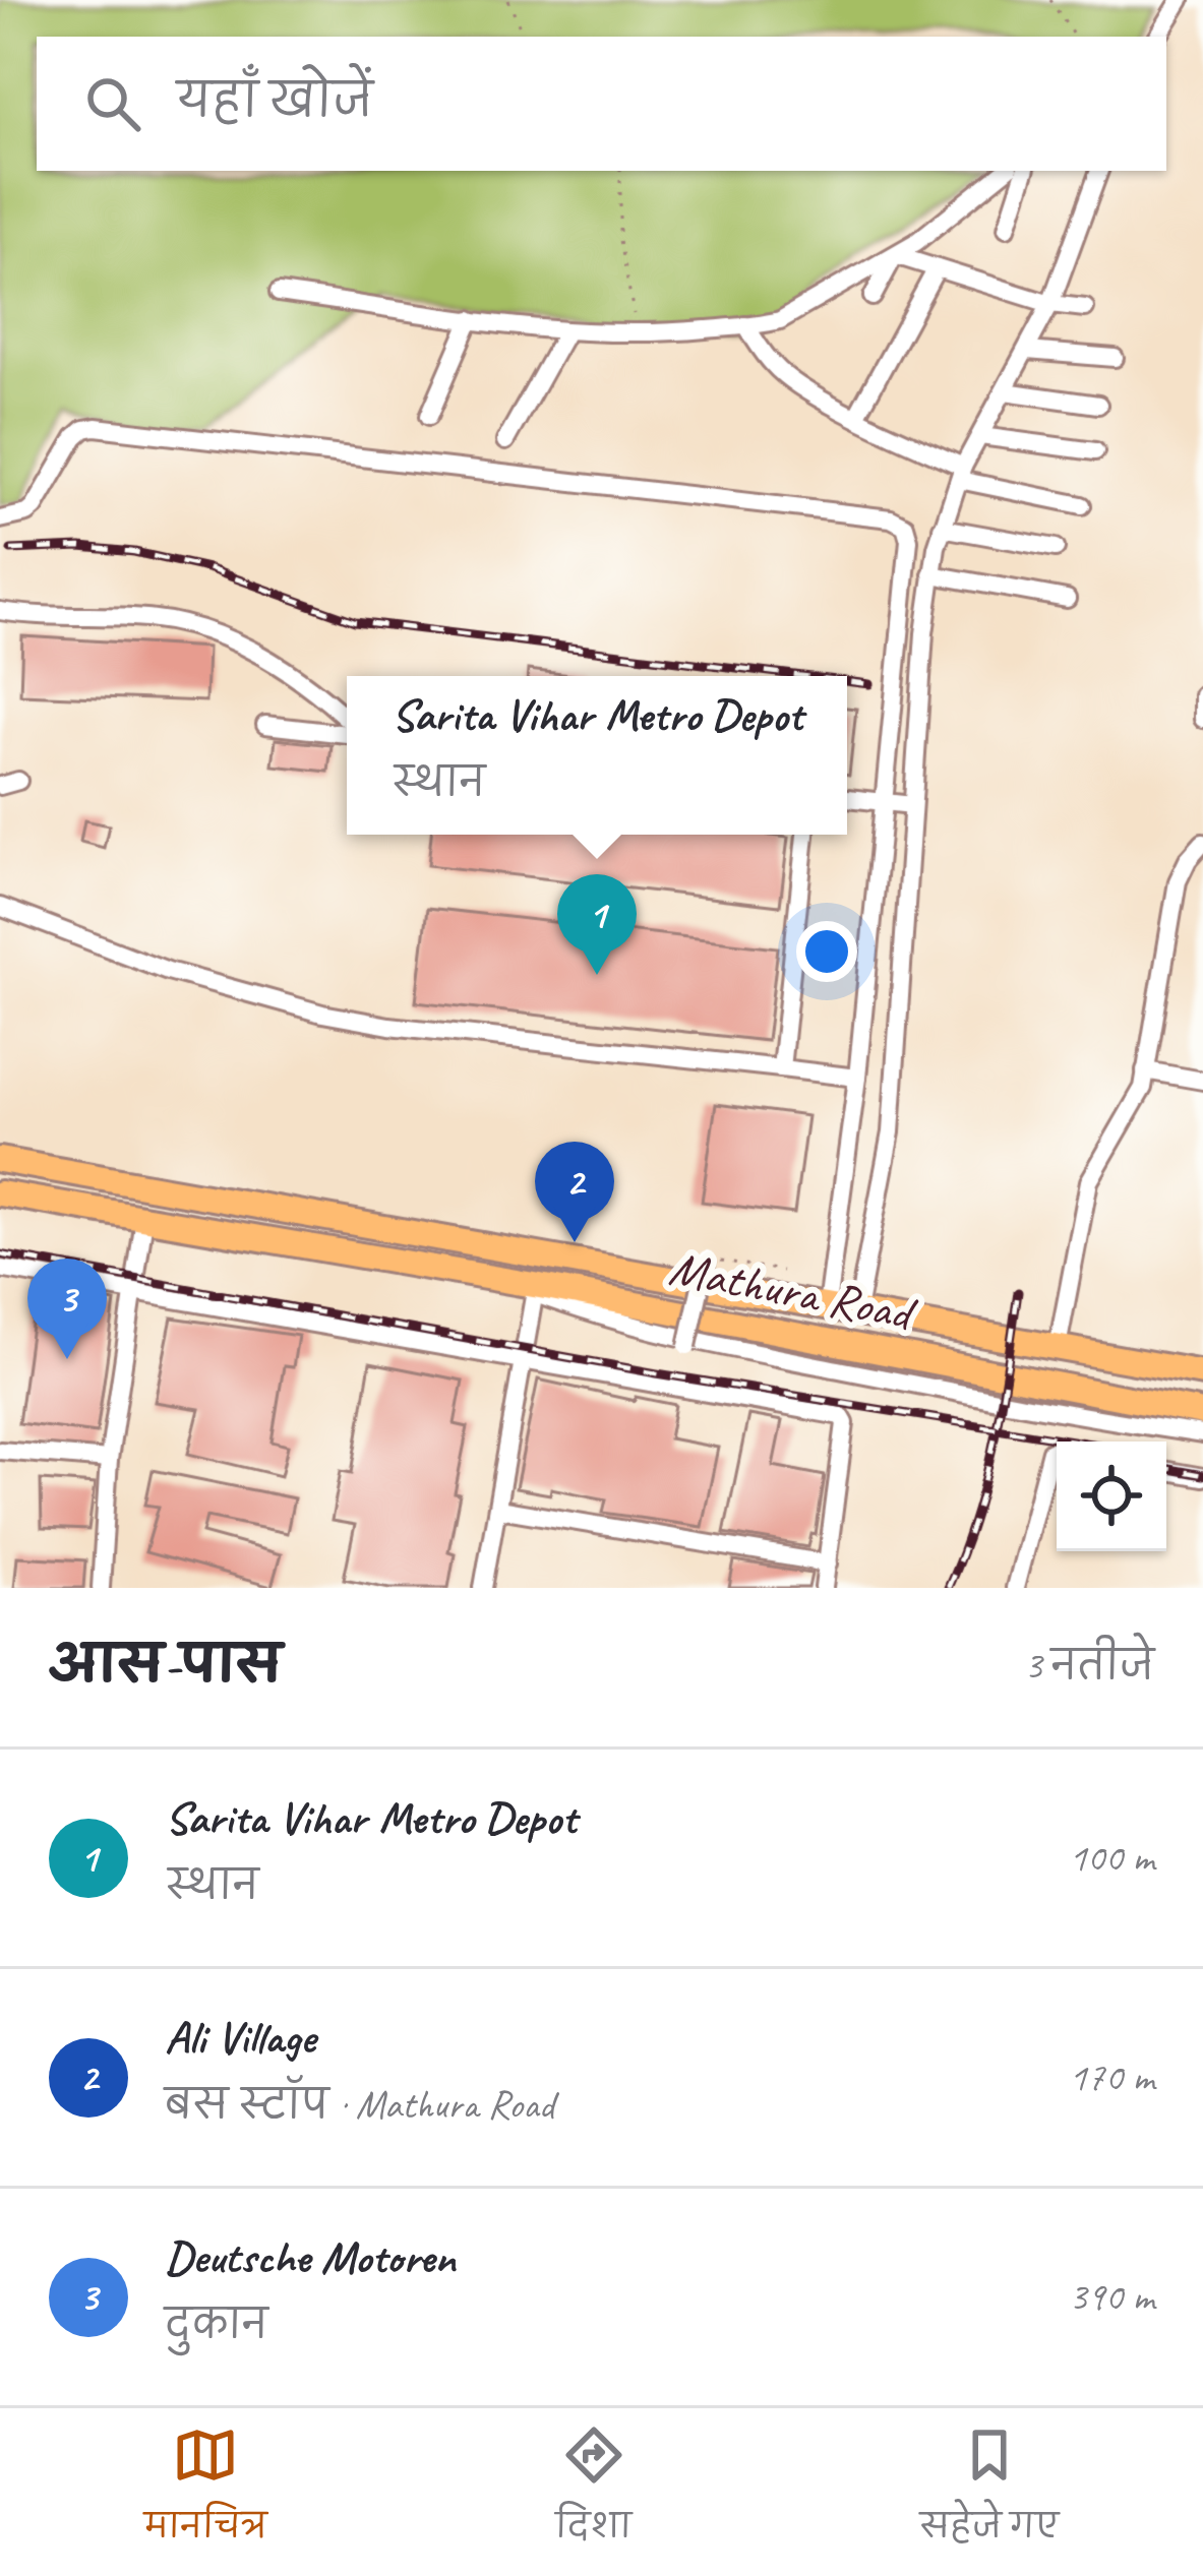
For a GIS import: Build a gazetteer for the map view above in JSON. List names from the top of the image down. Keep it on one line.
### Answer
{"streets":{"highway":["Mathura Road"]},"page":{"search":"यहाँ खोजें","popup":["Sarita Vihar Metro Depot","स्थान"],"pins":["1","2","3"],"heading":["आस-पास","3 नतीजे"],"list":[{"mark":"1","name":"Sarita Vihar Metro Depot","note":"स्थान","value":"100 m"},{"mark":"2","name":"Ali Village","note":"बस स्टॉप · Mathura Road","value":"170 m"},{"mark":"3","name":"Deutsche Motoren","note":"दुकान","value":"390 m"}],"nav":["मानचित्र","दिशा","सहेजे गए"]}}
